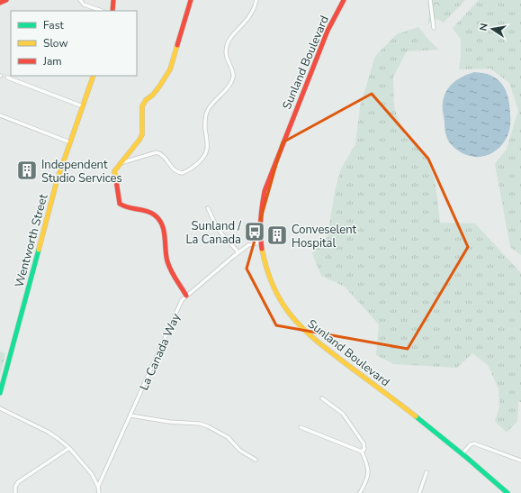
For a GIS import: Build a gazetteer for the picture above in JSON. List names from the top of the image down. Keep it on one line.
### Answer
{"streets":{"main road":["Sunland Boulevard","Wentworth Street"],"street":["La Canada Way"]},"crossings":[["Sunland Boulevard","La Canada Way"]],"places":{"building":["Independent Studio Services","Conveselent Hospital"],"bus stop":["Sunland / La Canada"]},"legend":["Fast","Slow","Jam"],"north":"left"}
